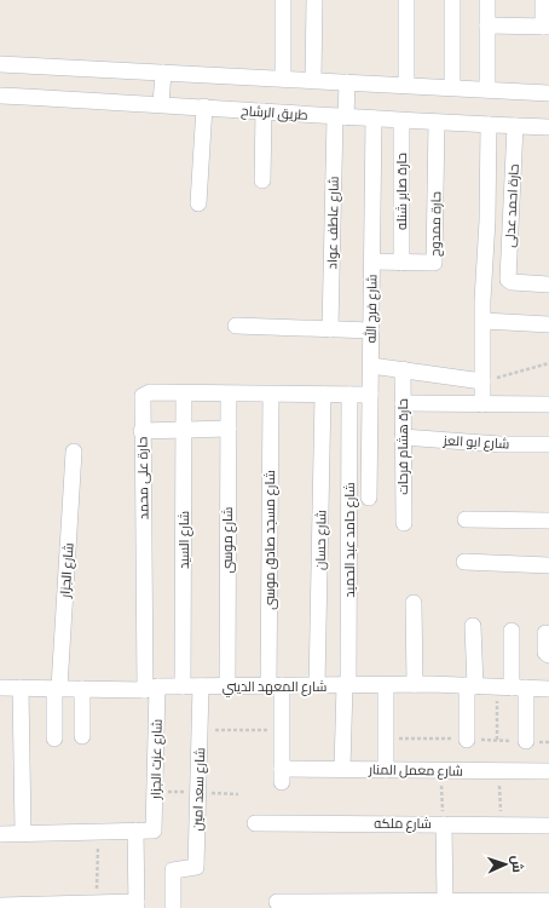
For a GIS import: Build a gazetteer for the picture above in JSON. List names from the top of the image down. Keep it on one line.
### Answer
{"streets":{"street":["طريق الرشاح","حارة صابر شنله","حارة احمد عدلى","شارع عاطف عواد","حارة ممدوح","شارع فرج الله","شارع ابو العز","حارة هشام فرحات","حارة على محمد","شارع السيد","شارع موسى","شارع مسجد صادق موسى","شارع حسان","شارع حامد عبد الحميد","شارع الجزار","شارع المعهد الديني","شارع عزت الجزار","شارع معمل المنار","شارع سعد امين","شارع ملكه"]},"crossings":[["طريق الرشاح","حارة صابر شنله"],["طريق الرشاح","حارة احمد عدلى"],["طريق الرشاح","شارع عاطف عواد"],["طريق الرشاح","حارة ممدوح"],["طريق الرشاح","شارع فرج الله"],["حارة صابر شنله","حارة ممدوح"],["حارة ممدوح","شارع فرج الله"],["شارع فرج الله","حارة على محمد"],["شارع ابو العز","حارة هشام فرحات"],["حارة على محمد","شارع السيد"],["حارة على محمد","شارع موسى"],["حارة على محمد","شارع مسجد صادق موسى"],["حارة على محمد","شارع حسان"],["حارة على محمد","شارع حامد عبد الحميد"],["حارة على محمد","شارع المعهد الديني"],["حارة على محمد","شارع عزت الجزار"],["شارع السيد","شارع المعهد الديني"],["شارع موسى","شارع المعهد الديني"],["شارع مسجد صادق موسى","شارع المعهد الديني"],["شارع مسجد صادق موسى","شارع معمل المنار"],["شارع حسان","شارع المعهد الديني"],["شارع حامد عبد الحميد","شارع المعهد الديني"],["شارع حامد عبد الحميد","شارع معمل المنار"],["شارع الجزار","شارع المعهد الديني"],["شارع المعهد الديني","شارع عزت الجزار"],["شارع المعهد الديني","شارع سعد امين"]],"north":"right"}
